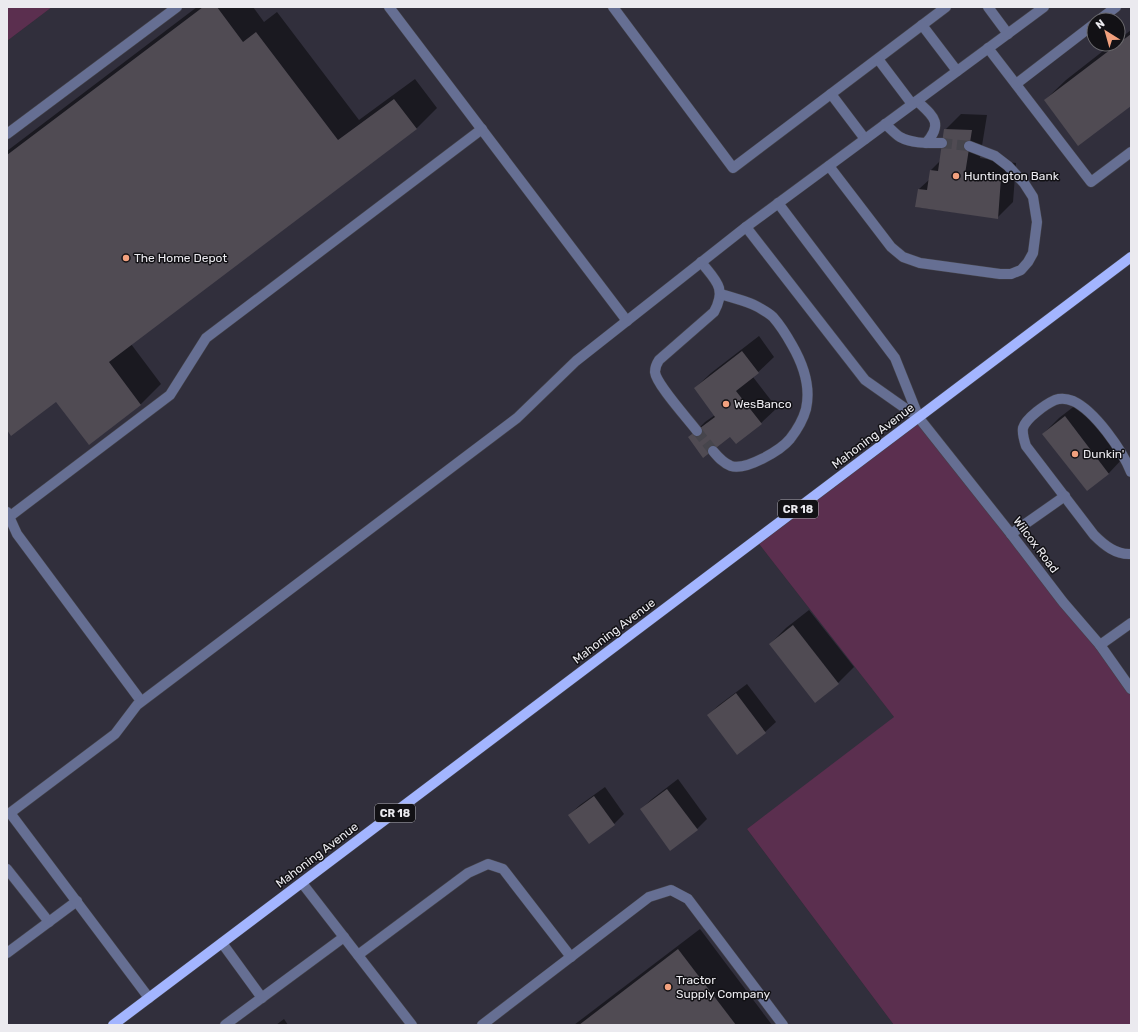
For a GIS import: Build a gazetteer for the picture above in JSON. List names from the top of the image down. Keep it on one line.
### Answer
{"streets":{"main road":["Mahoning Avenue","CR 18"],"street":["Wilcox Road"]},"crossings":[["Mahoning Avenue","Wilcox Road"]],"places":["Huntington Bank","The Home Depot","WesBanco","Dunkin'","Tractor Supply Company"],"north":"top left"}
